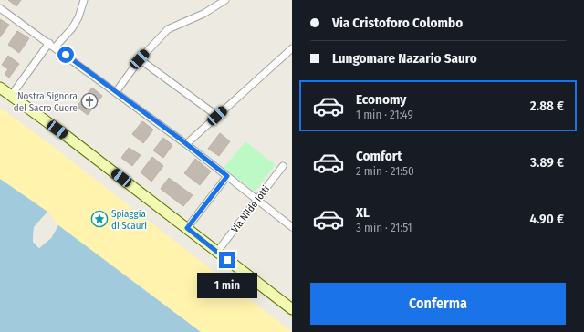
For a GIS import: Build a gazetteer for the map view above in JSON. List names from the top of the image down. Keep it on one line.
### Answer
{"streets":{"street":["Via Nilde Iotti"]},"places":{"church":["Nostra Signora del Sacro Cuore"],"place":["Spiaggia di Scauri"]},"page":{"banner":["Via Cristoforo Colombo","Lungomare Nazario Sauro"],"list":[{"name":"Economy","note":"1 min · 21:49","value":"2.88 €"},{"name":"Comfort","note":"2 min · 21:50","value":"3.89 €"},{"name":"XL","note":"3 min · 21:51","value":"4.90 €"}],"bubble":"1 min","buttons":"Conferma"}}
